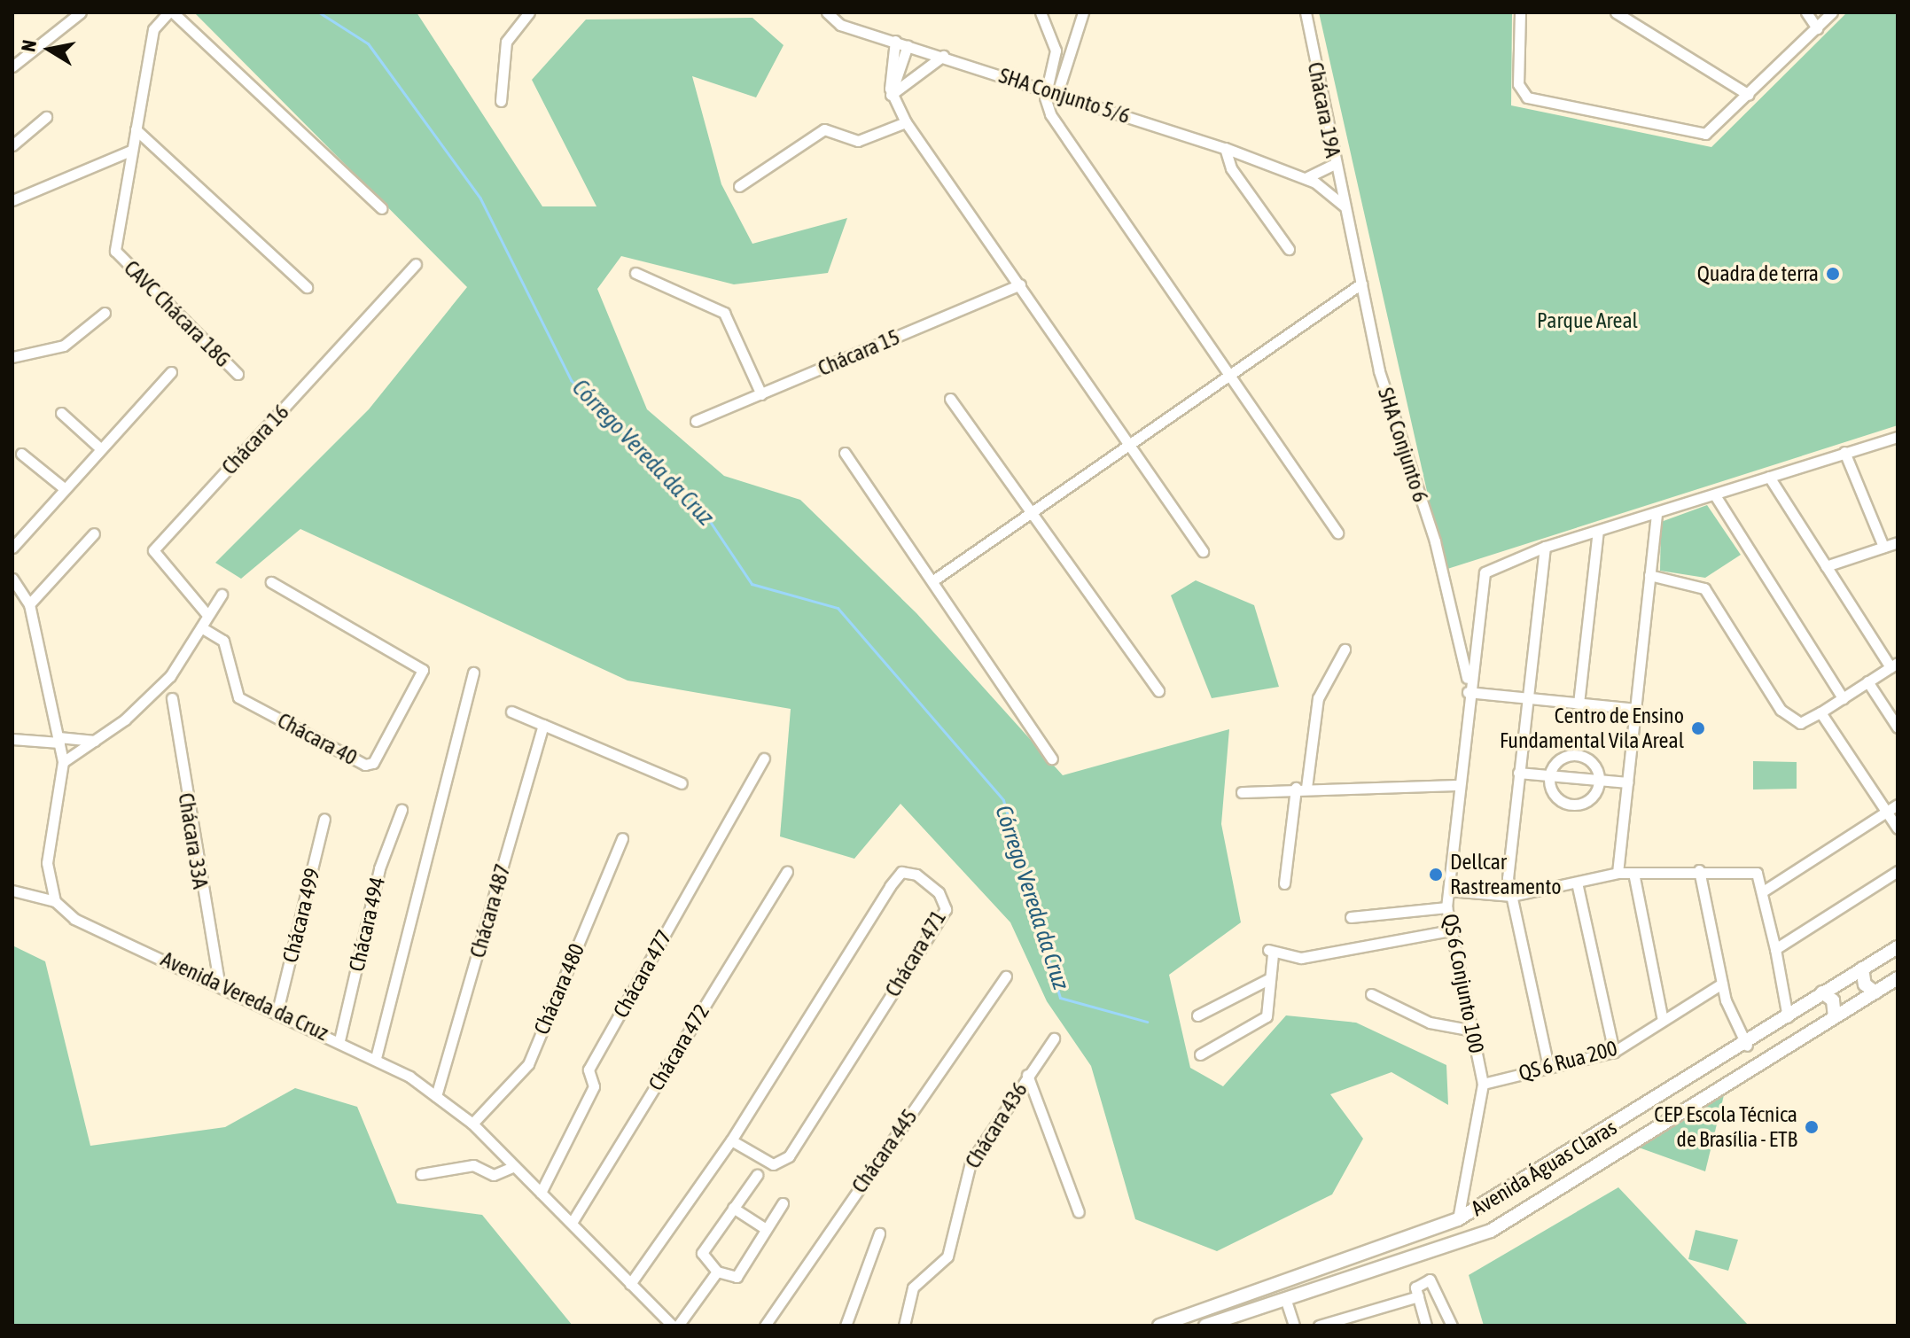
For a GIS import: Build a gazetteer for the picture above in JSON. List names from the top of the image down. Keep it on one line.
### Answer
{"streets":{"main road":["Avenida Águas Claras"],"street":["SHA Conjunto 5/6","Chácara 19A","CAVC Chácara 18G","Chácara 15","Chácara 16","SHA Conjunto 6","Chácara 40","Chácara 33A","Chácara 487","Chácara 499","Chácara 494","Chácara 471","Chácara 477","QS 6 Conjunto 100","Chácara 480","Avenida Vereda da Cruz","Chácara 472","QS 6 Rua 200","Chácara 436","Chácara 445"]},"crossings":[["SHA Conjunto 5/6","Chácara 19A"],["SHA Conjunto 5/6","SHA Conjunto 6"],["Chácara 19A","SHA Conjunto 6"],["SHA Conjunto 6","QS 6 Conjunto 100"],["Chácara 33A","Avenida Vereda da Cruz"],["Chácara 487","Avenida Vereda da Cruz"],["Chácara 499","Avenida Vereda da Cruz"],["Chácara 494","Avenida Vereda da Cruz"],["Chácara 471","Avenida Vereda da Cruz"],["Chácara 477","Avenida Vereda da Cruz"],["QS 6 Conjunto 100","QS 6 Rua 200"],["QS 6 Conjunto 100","Avenida Águas Claras"],["Chácara 480","Avenida Vereda da Cruz"],["Avenida Vereda da Cruz","Chácara 472"]],"water":["Córrego Vereda da Cruz"],"parks":["Parque Areal"],"places":["Quadra de terra","Centro de Ensino Fundamental Vila Areal","Dellcar Rastreamento","CEP Escola Técnica de Brasília - ETB"],"north":"left"}
